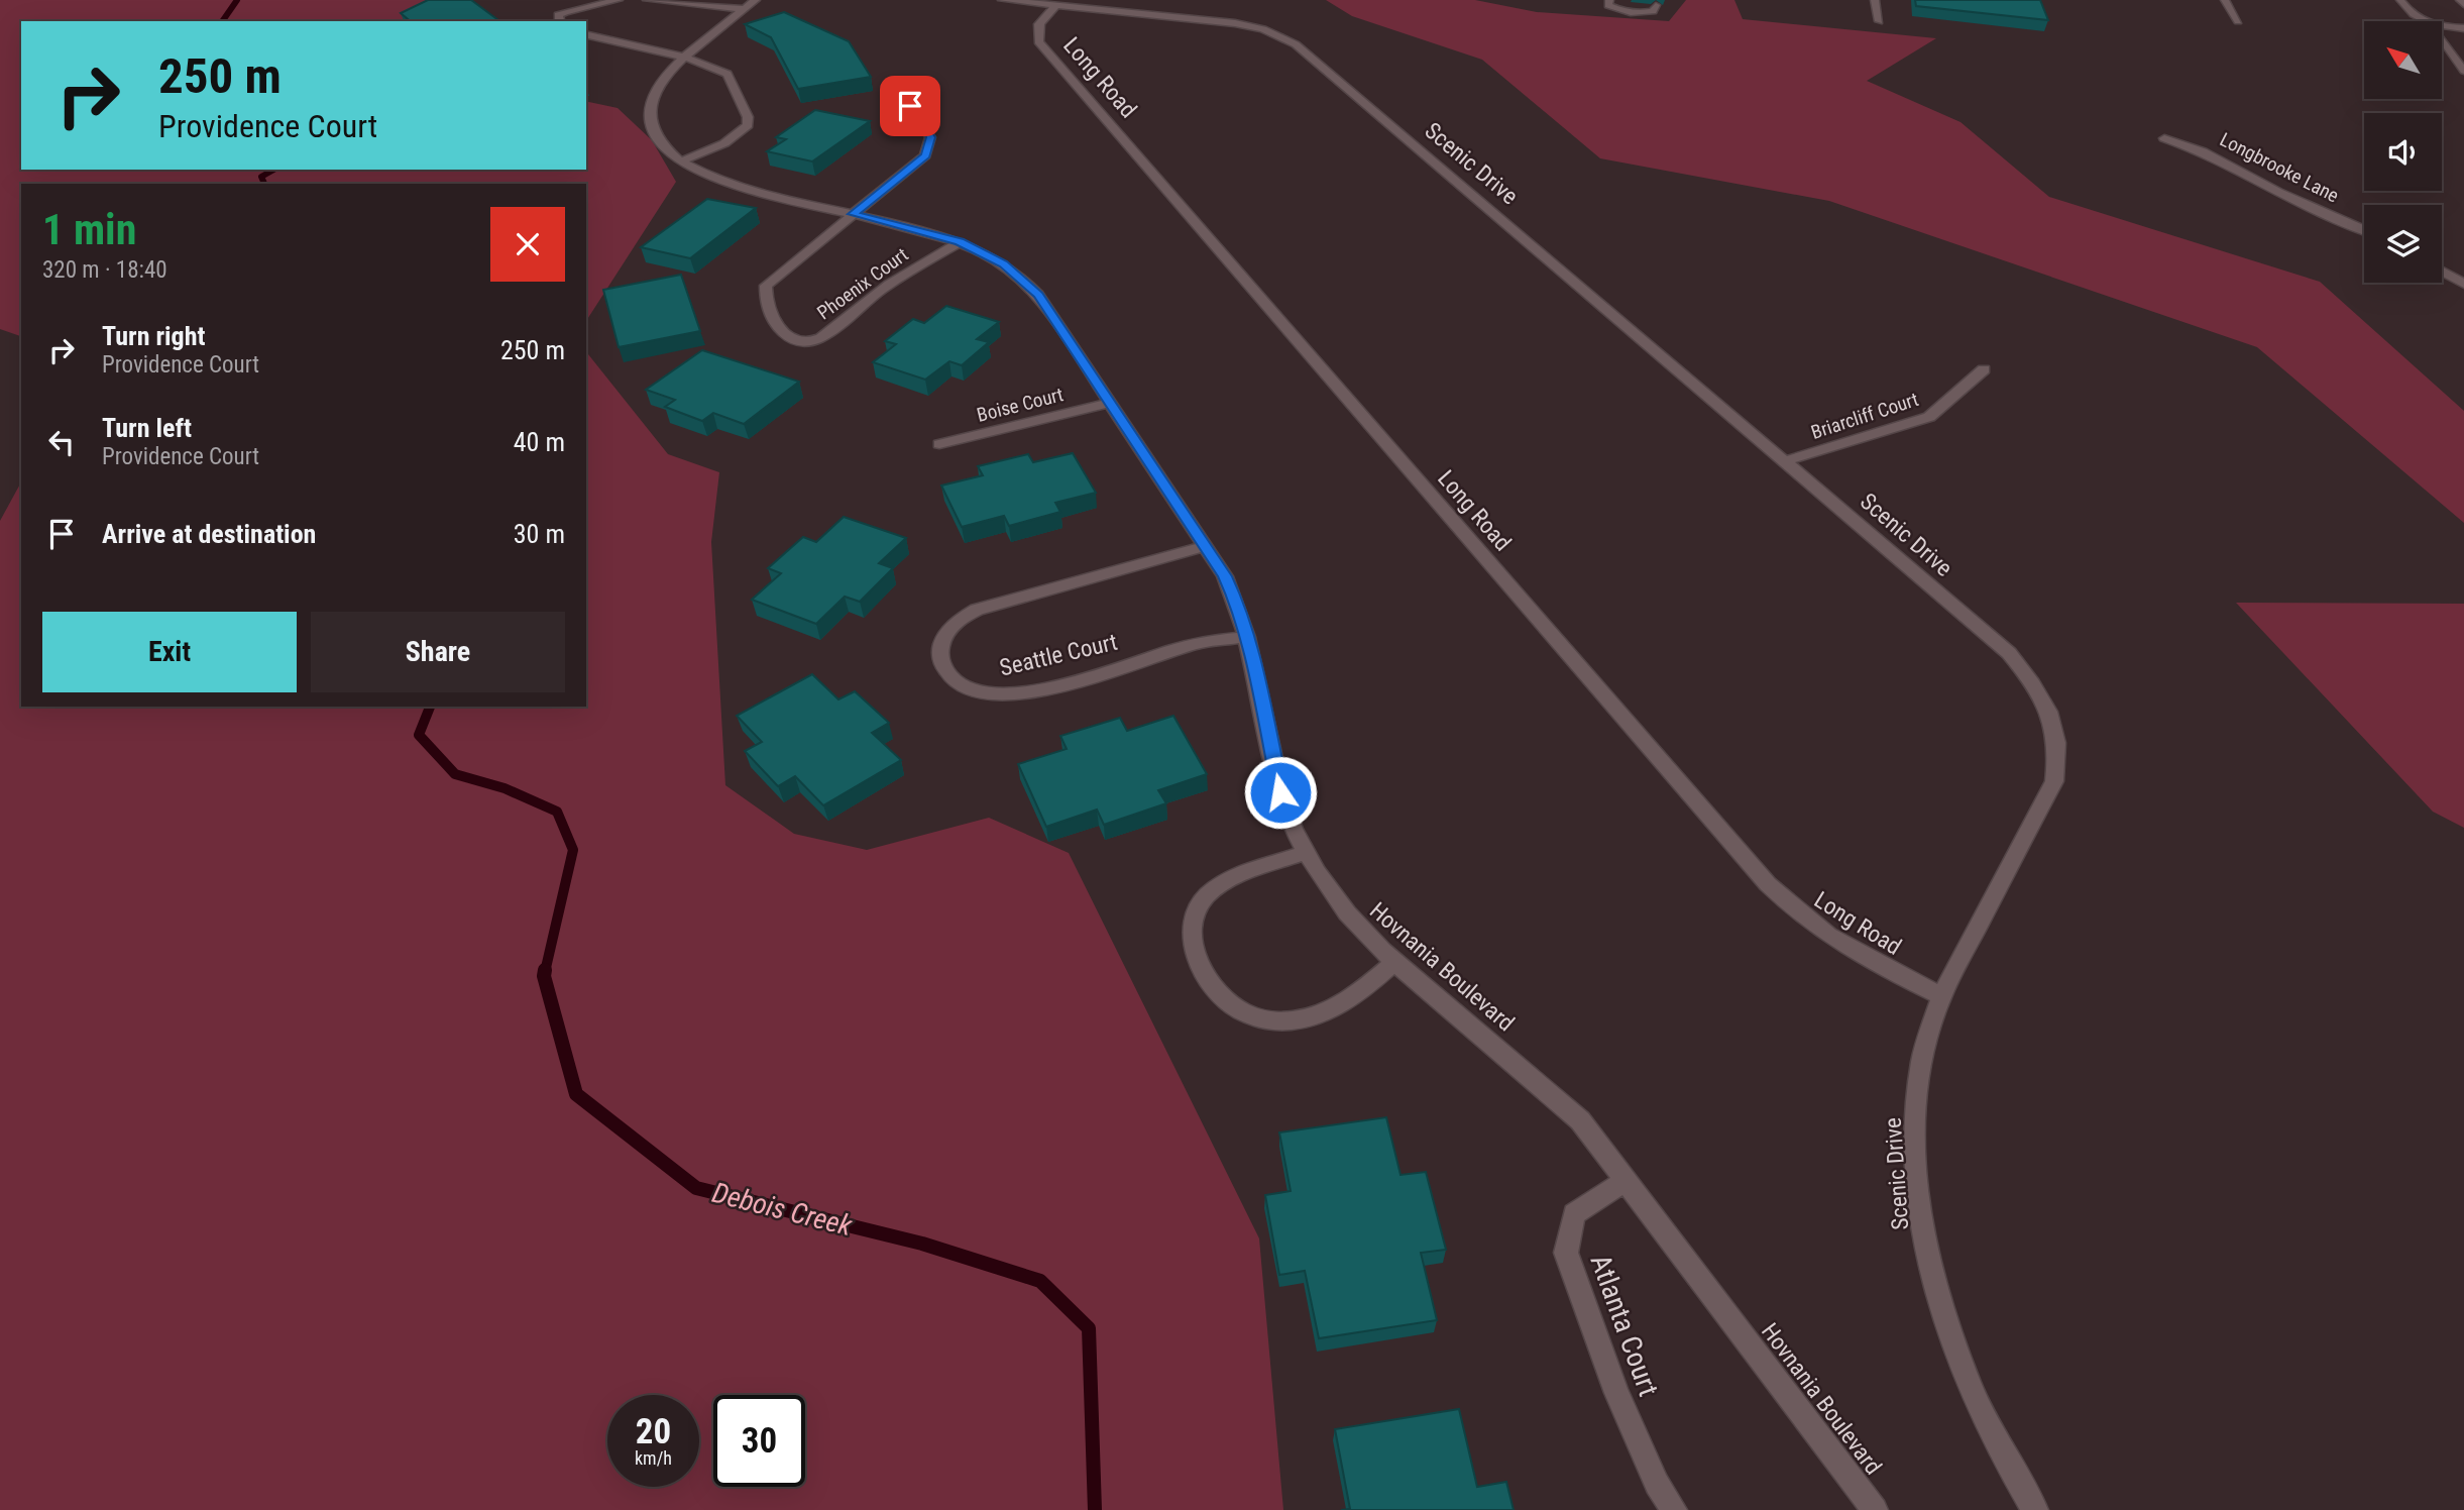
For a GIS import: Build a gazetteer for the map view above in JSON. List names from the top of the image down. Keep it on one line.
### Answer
{"streets":{"street":["Long Road","Scenic Drive","Longbrooke Lane","Phoenix Court","Boise Court","Briarcliff Court","Seattle Court","Hovnania Boulevard","Atlanta Court"]},"crossings":[["Long Road","Scenic Drive"],["Scenic Drive","Briarcliff Court"],["Phoenix Court","Hovnania Boulevard"],["Boise Court","Hovnania Boulevard"],["Seattle Court","Hovnania Boulevard"],["Hovnania Boulevard","Atlanta Court"]],"water":["Debois Creek"],"north":"top left","page":{"turn":["250 m","Providence Court"],"heading":["1 min","320 m · 18:40"],"list":[{"name":"Turn right","note":"Providence Court","value":"250 m"},{"name":"Turn left","note":"Providence Court","value":"40 m"},{"name":"Arrive at destination","value":"30 m"}],"buttons":["Exit","Share"],"speed":"20 km/h","limit":"30"}}
